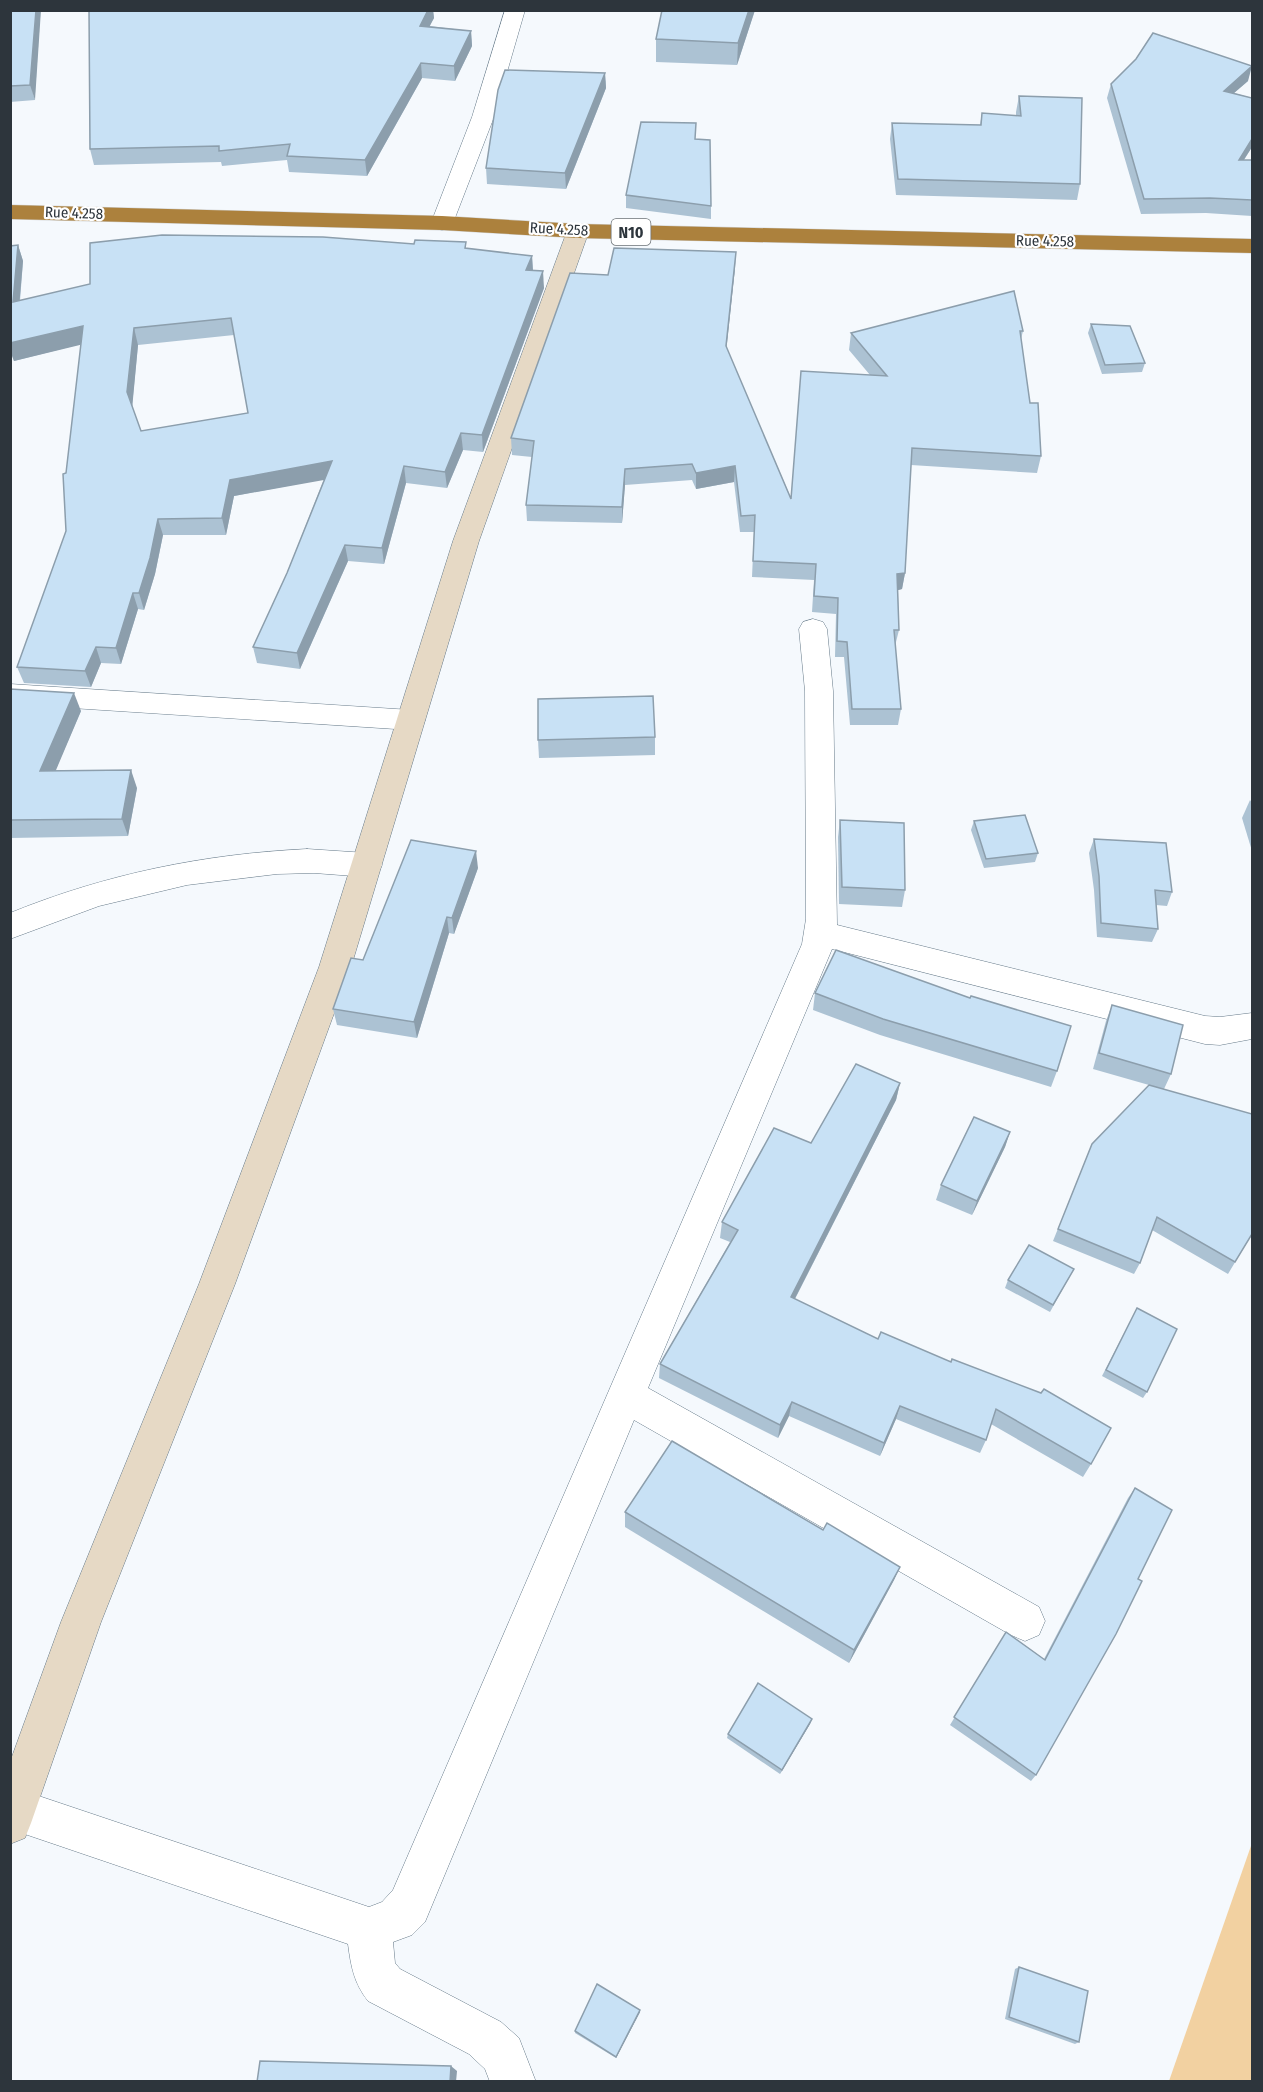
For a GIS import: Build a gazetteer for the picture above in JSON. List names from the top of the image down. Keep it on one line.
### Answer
{"streets":{"highway":["Rue 4.258","N10"]}}
